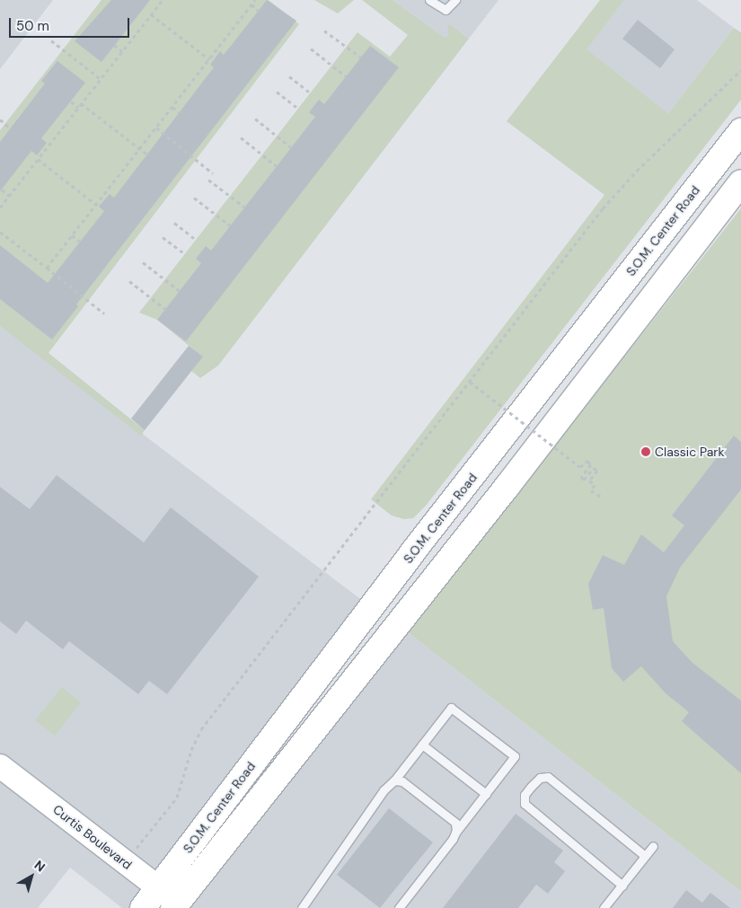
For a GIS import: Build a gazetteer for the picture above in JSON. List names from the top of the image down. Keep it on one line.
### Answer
{"streets":{"main road":["S.O.M. Center Road"],"street":["Curtis Boulevard"]},"crossings":[["S.O.M. Center Road","Curtis Boulevard"]],"places":["Classic Park"],"scale_bar":"50 m","north":"top right"}
